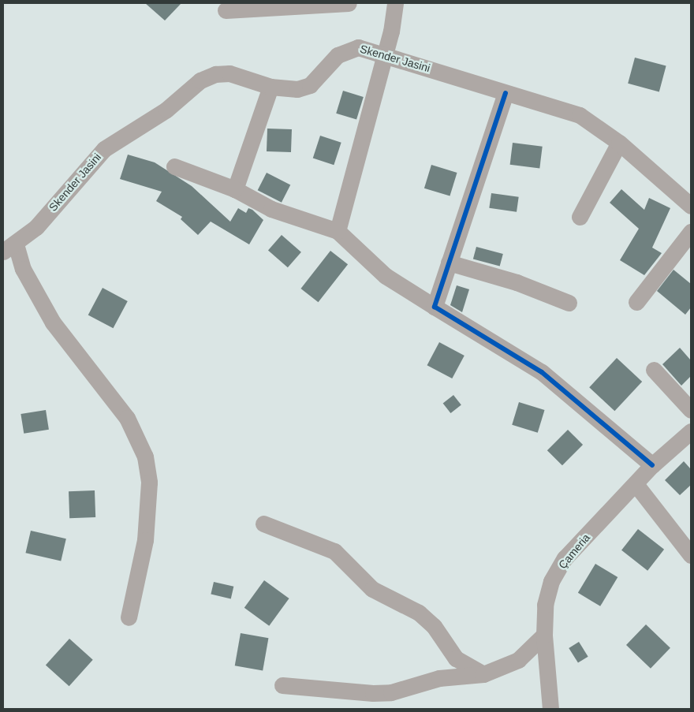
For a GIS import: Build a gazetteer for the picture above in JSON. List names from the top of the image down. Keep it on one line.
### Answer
{"streets":{"street":["Skender Jasini","Çameria"]}}
